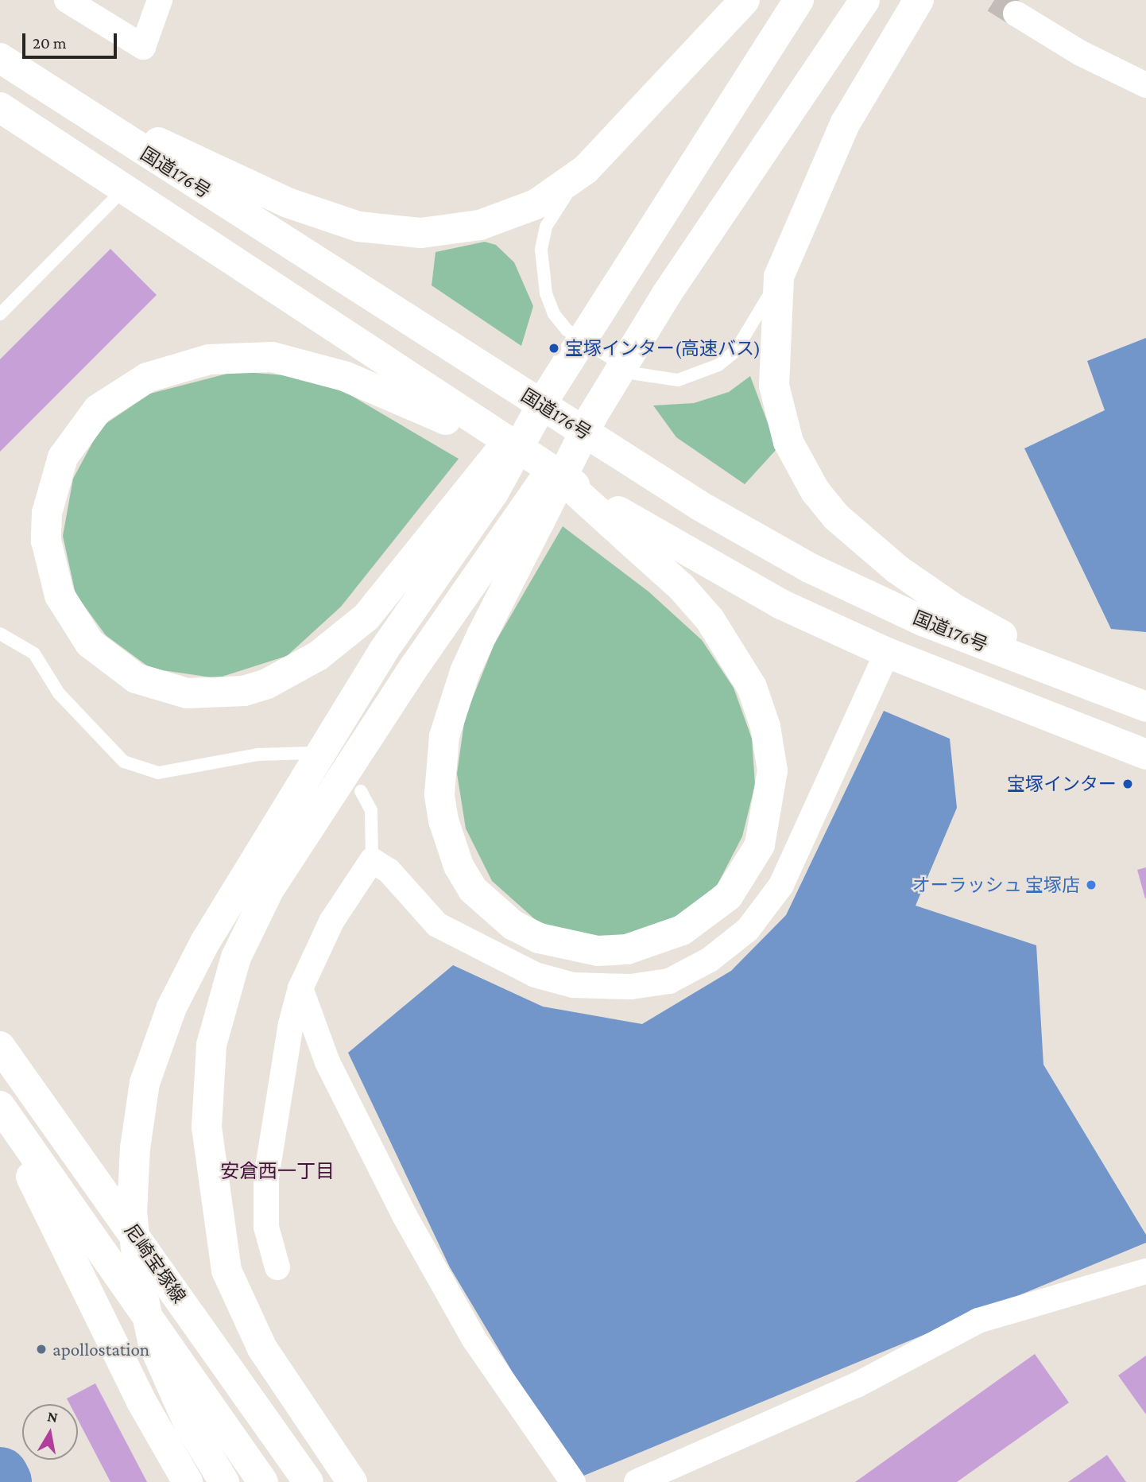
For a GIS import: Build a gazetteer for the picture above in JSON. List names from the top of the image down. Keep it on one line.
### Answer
{"streets":{"main road":["国道176号","尼崎宝塚線"]},"districts":["安倉西一丁目"],"places":["宝塚インター(高速バス)","宝塚インター","オーラッシュ 宝塚店","apollostation"],"scale_bar":"20 m","north":"top"}
